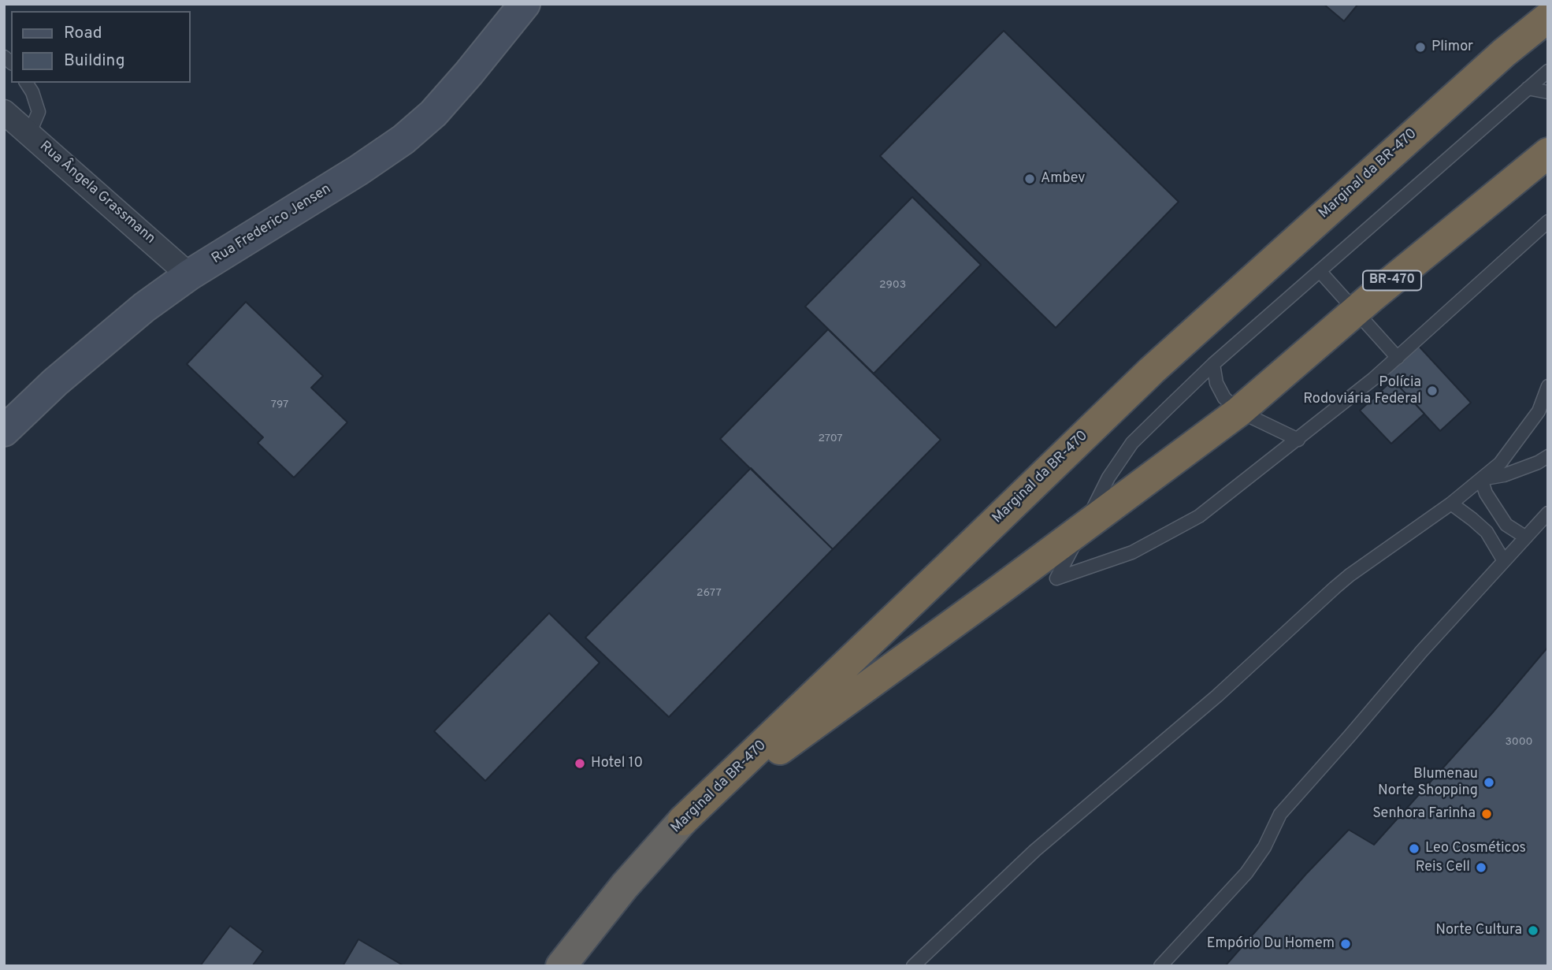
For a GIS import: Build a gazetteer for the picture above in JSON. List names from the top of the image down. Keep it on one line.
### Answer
{"streets":{"highway":["Marginal da BR-470","BR-470"],"main road":["Rua Frederico Jensen"],"street":["Rua Ângela Grassmann"]},"crossings":[["Rua Ângela Grassmann","Rua Frederico Jensen"]],"places":["Plimor","Ambev","Polícia Rodoviária Federal","Hotel 10","Blumenau Norte Shopping","Senhora Farinha","Leo Cosméticos","Reis Cell","Norte Cultura","Empório Du Homem"],"house_numbers":["2903","797","2707","2677","3000"],"legend":["Road","Building"]}
